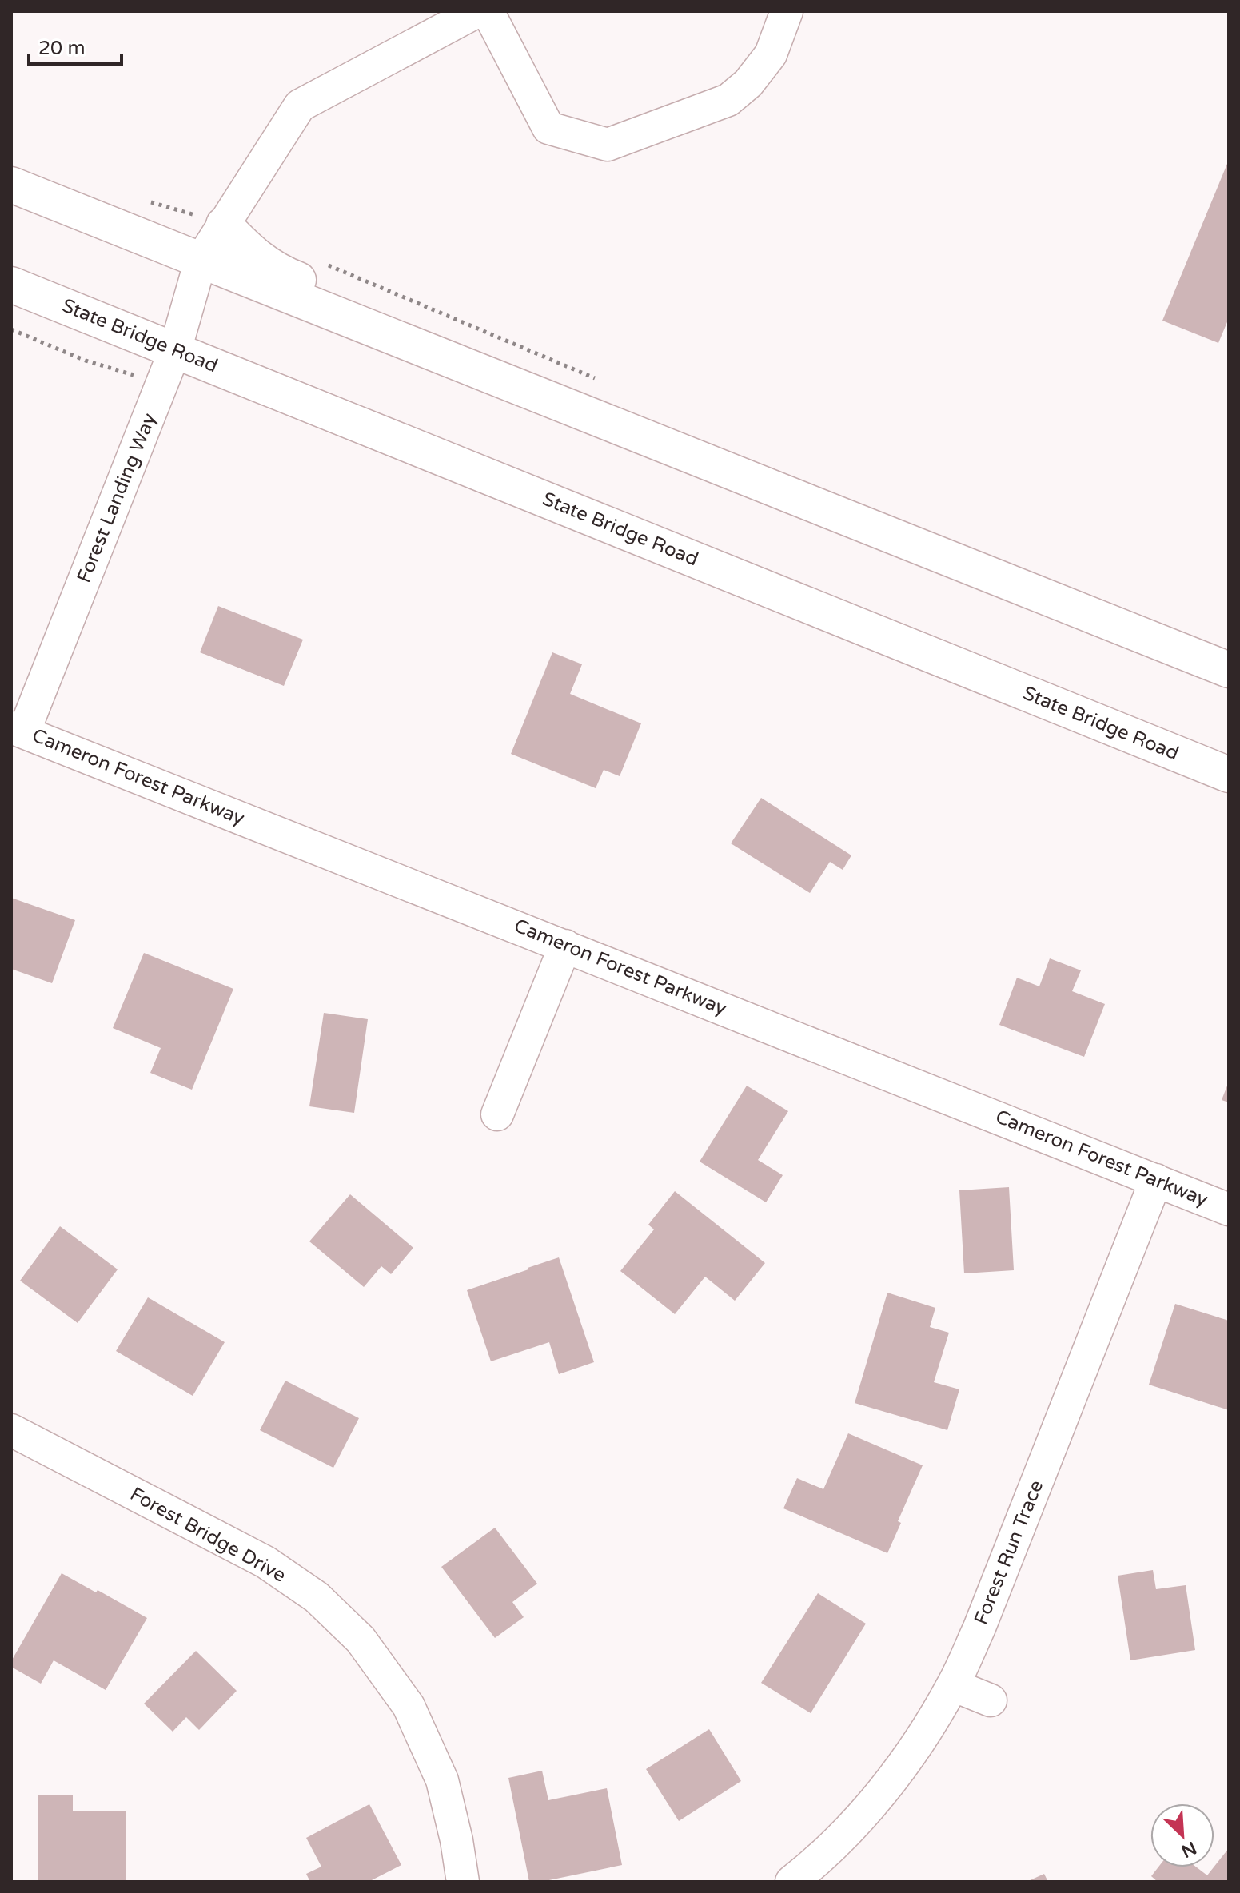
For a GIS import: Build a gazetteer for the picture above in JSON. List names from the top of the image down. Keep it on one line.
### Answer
{"streets":{"highway":["State Bridge Road"],"street":["Forest Landing Way","Cameron Forest Parkway","Forest Bridge Drive","Forest Run Trace"]},"crossings":[["State Bridge Road","Forest Landing Way"],["Forest Landing Way","Cameron Forest Parkway"],["Cameron Forest Parkway","Forest Run Trace"]],"scale_bar":"20 m","north":"bottom right"}
